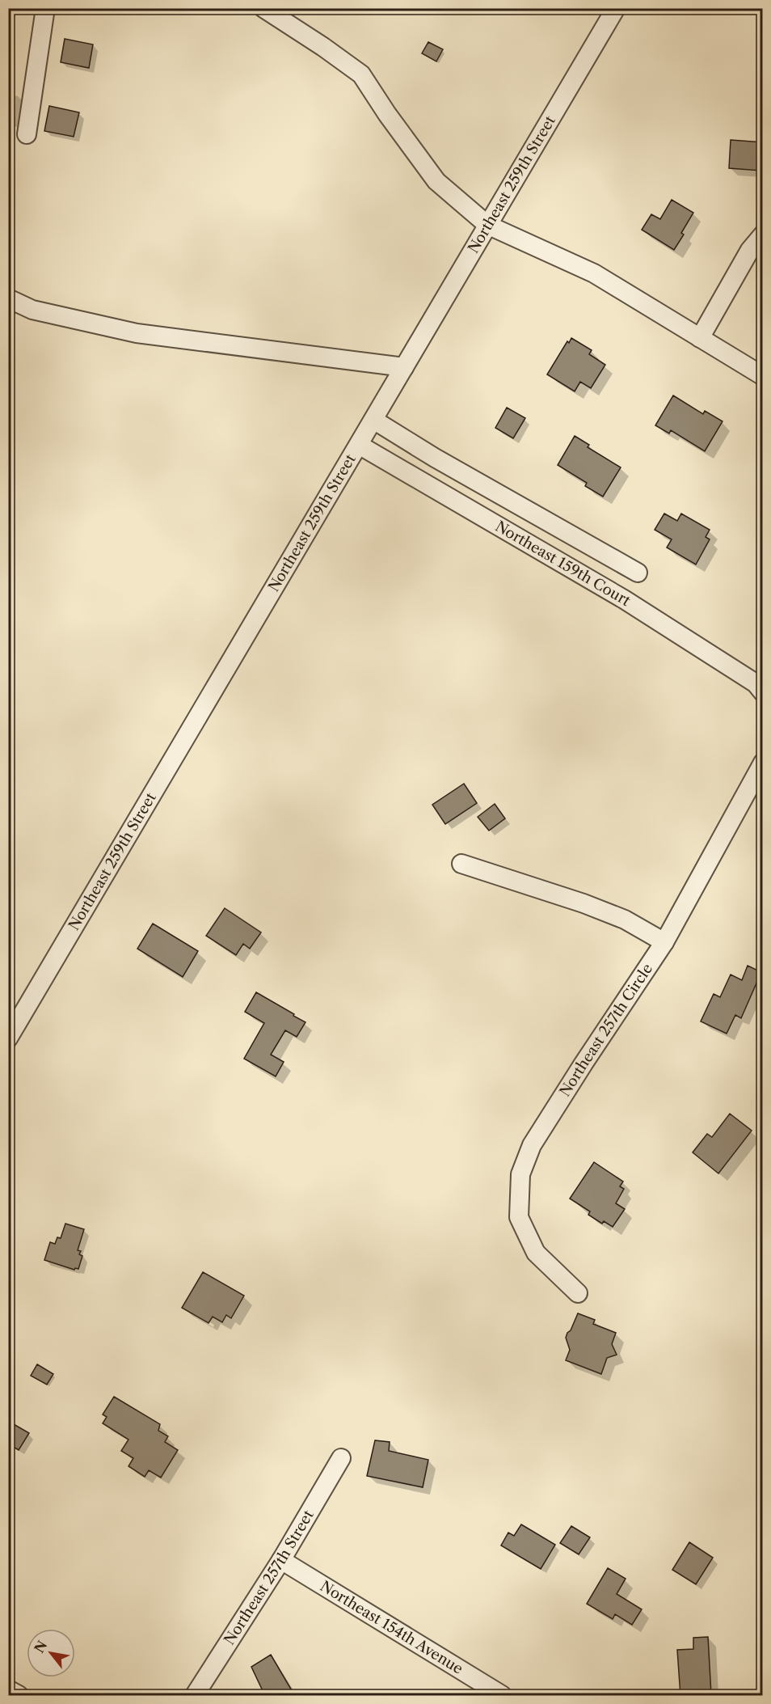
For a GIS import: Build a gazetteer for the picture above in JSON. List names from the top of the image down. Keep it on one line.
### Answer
{"streets":{"street":["Northeast 259th Street","Northeast 159th Court","Northeast 257th Circle","Northeast 257th Street","Northeast 154th Avenue"]},"crossings":[["Northeast 259th Street","Northeast 159th Court"],["Northeast 257th Street","Northeast 154th Avenue"]],"north":"top left"}
